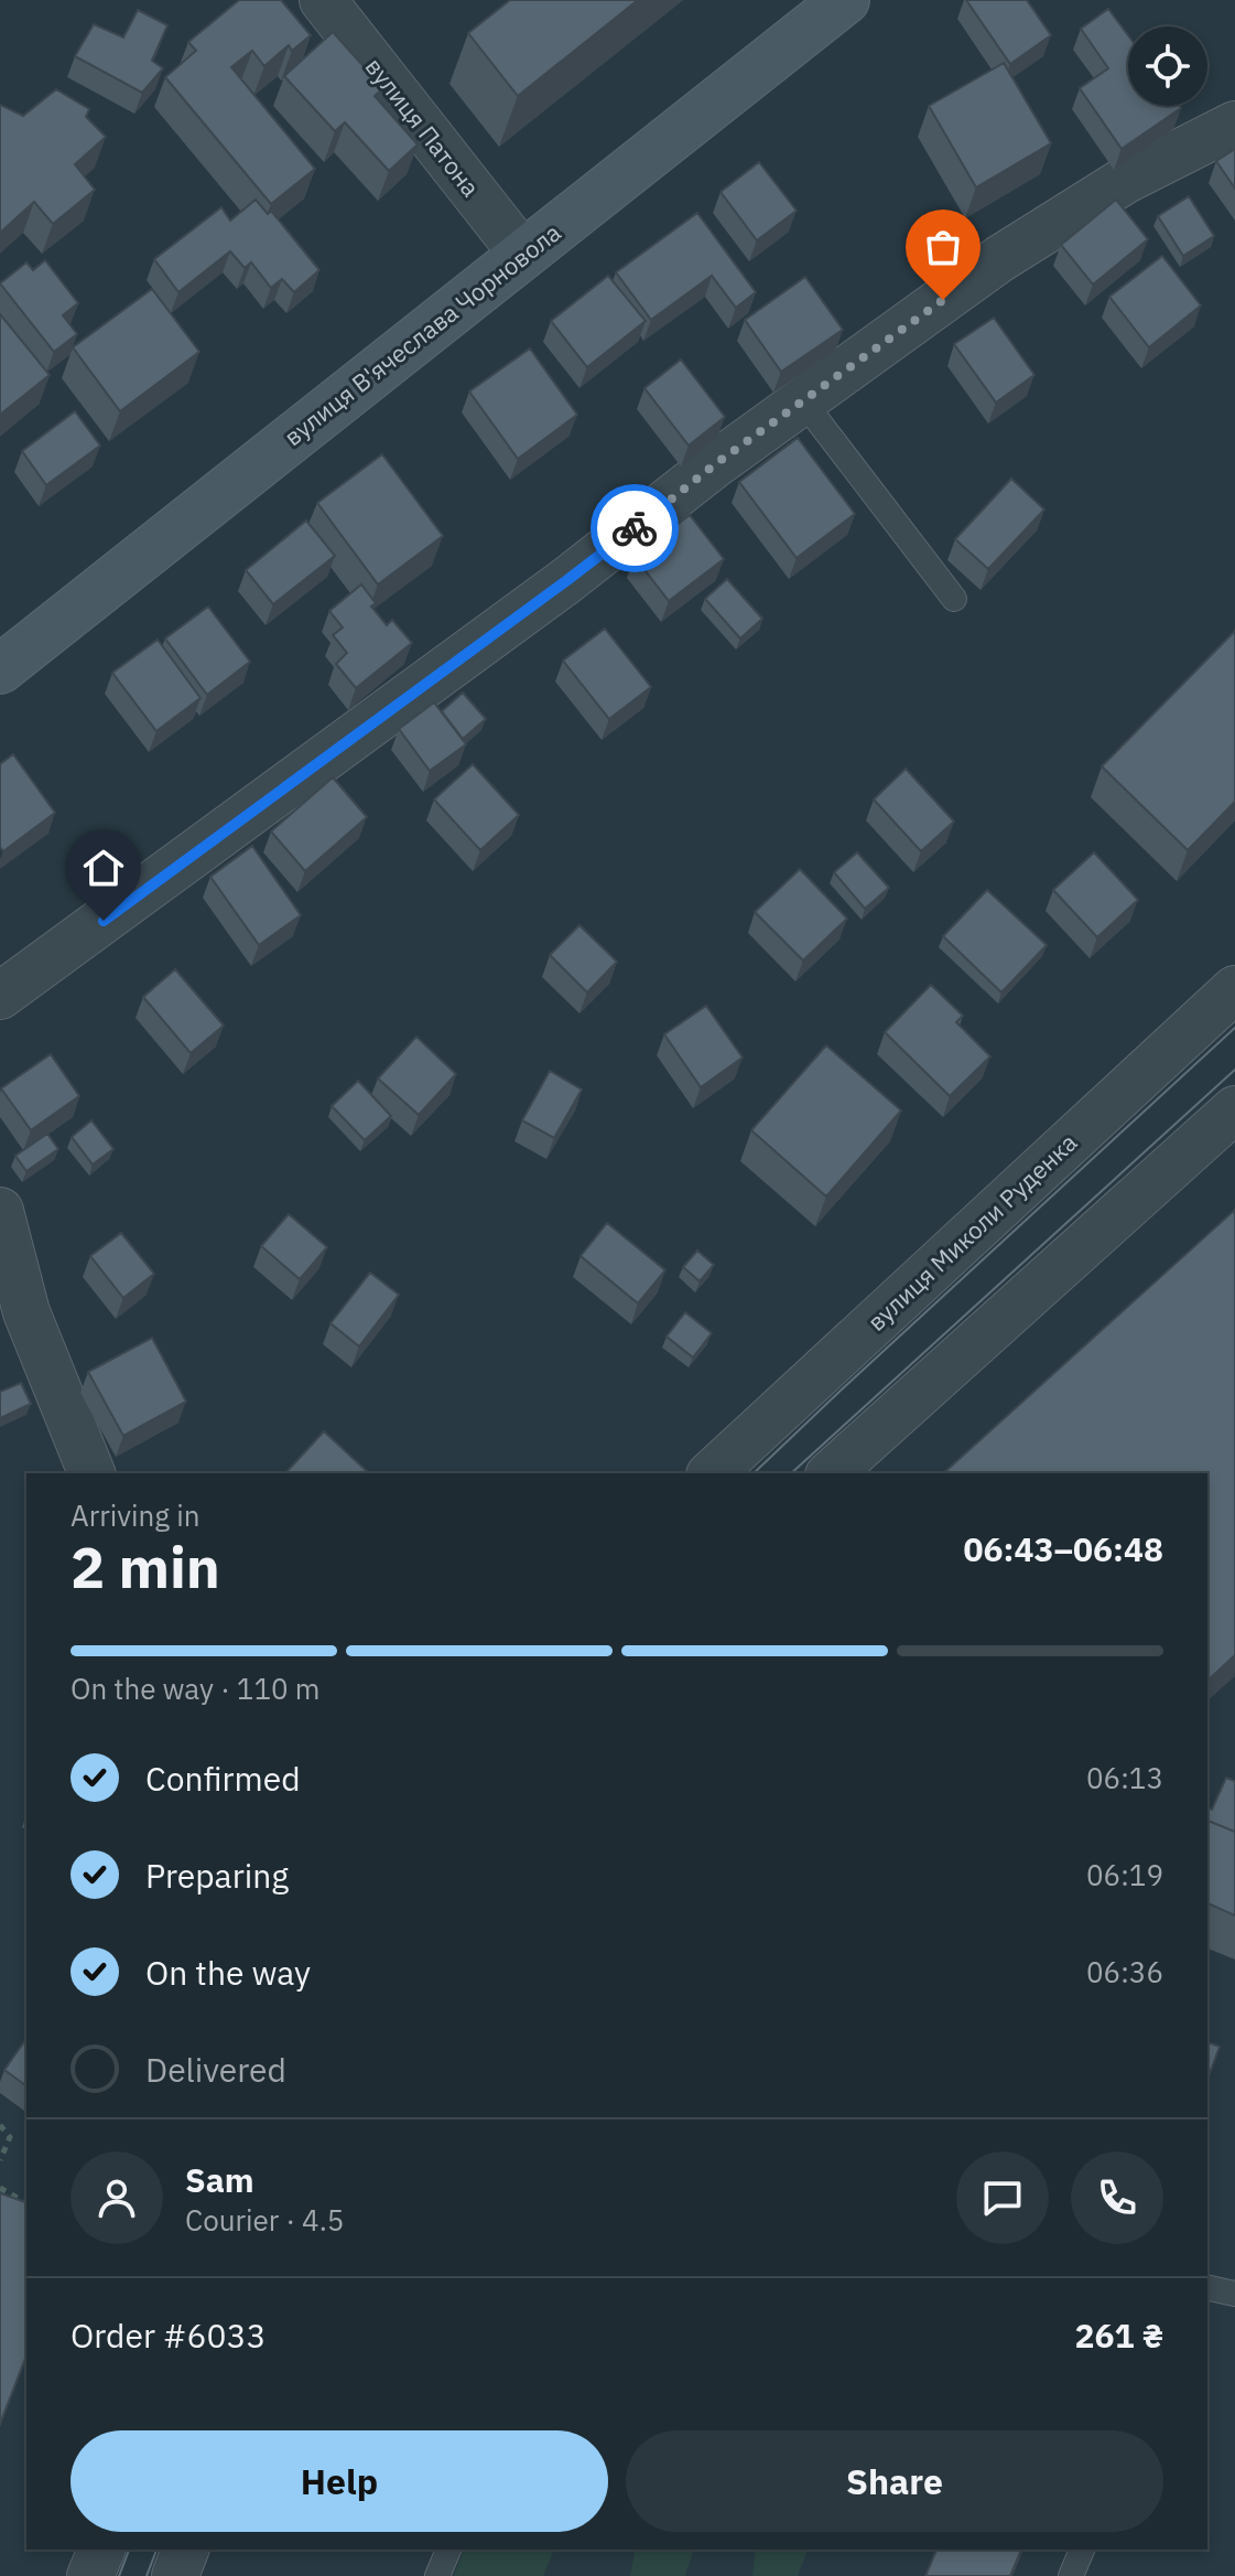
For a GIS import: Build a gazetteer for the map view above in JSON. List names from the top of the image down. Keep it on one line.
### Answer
{"streets":{"street":["вулиця Патона","вулиця В'ячеслава Чорновола","вулиця Миколи Руденка"]},"crossings":[["вулиця Патона","вулиця В'ячеслава Чорновола"]],"page":{"heading":["2 min","Arriving in","06:43–06:48"],"panel":["Sam","Courier · 4.5","Order #6033","261 ₴"],"bar":"On the way · 110 m","list":[["Confirmed","06:13"],["Preparing","06:19"],["On the way","06:36"],"Delivered"],"buttons":["Help","Share"]}}
